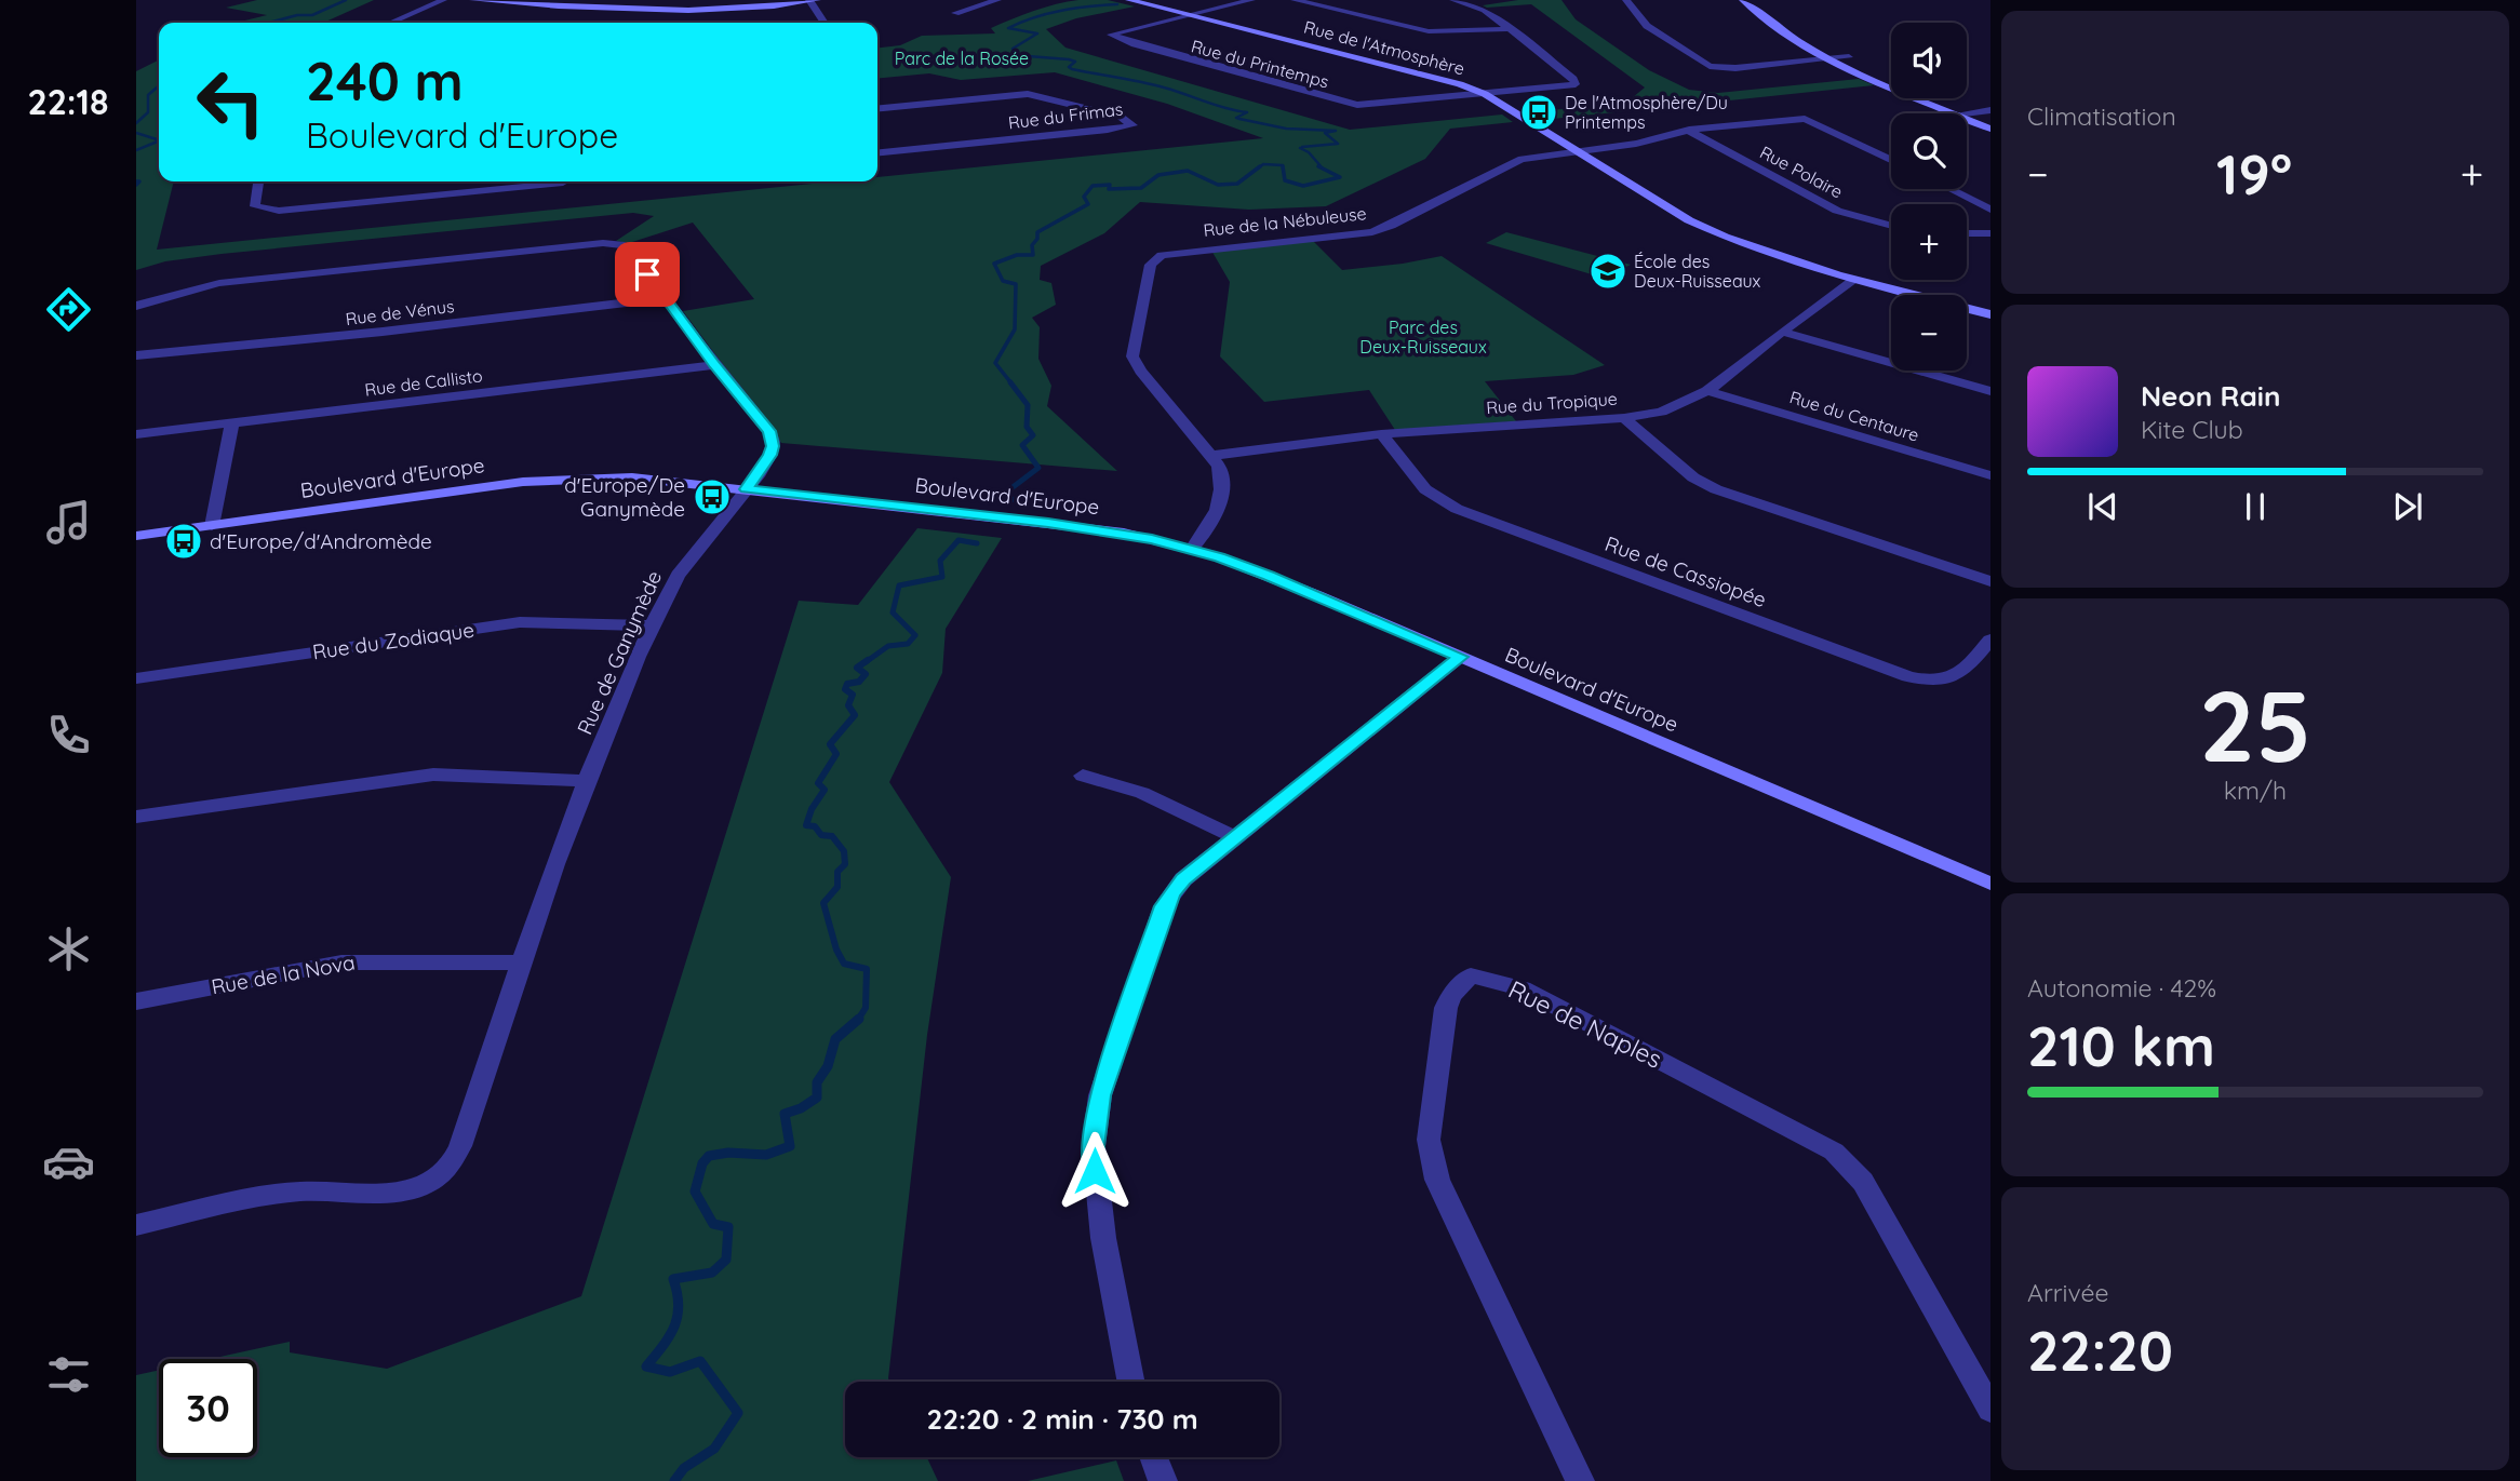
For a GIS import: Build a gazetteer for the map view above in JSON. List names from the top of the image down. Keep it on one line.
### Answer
{"streets":{"street":["Rue de l'Atmosphère","Rue du Printemps","Rue du Frimas","Rue Polaire","Rue de la Nébuleuse","Rue de Vénus","Rue de Callisto","Rue du Tropique","Rue du Centaure","Boulevard d'Europe","Rue de Cassiopée","Rue du Zodiaque","Rue de Ganymède","Rue de la Nova","Rue de Naples"]},"crossings":[["Rue de l'Atmosphère","Rue du Printemps"],["Rue de l'Atmosphère","Rue de la Nébuleuse"],["Rue de l'Atmosphère","Rue du Tropique"],["Rue Polaire","Rue de la Nébuleuse"],["Rue de la Nébuleuse","Rue du Tropique"],["Rue de la Nébuleuse","Boulevard d'Europe"],["Rue de Vénus","Rue de Ganymède"],["Rue de Callisto","Rue de Ganymède"],["Rue du Tropique","Rue du Centaure"],["Rue du Tropique","Rue de Cassiopée"],["Boulevard d'Europe","Rue de Ganymède"],["Rue du Zodiaque","Rue de Ganymède"],["Rue de Ganymède","Rue de la Nova"]],"parks":["Parc de la Rosée","Parc des Deux-Ruisseaux"],"places":{"bus stop":["De l'Atmosphère/Du Printemps","d'Europe/De Ganymède","d'Europe/d'Andromède"],"school or university":["École des Deux-Ruisseaux"]},"page":{"tabs":"22:18","tile":["Climatisation",["25","km/h"],["Autonomie · 42%","210 km"],["Arrivée","22:20"]],"map_buttons":["+","−"],"turn":["240 m","Boulevard d'Europe"],"heat":["−","19°","+"],"song":["Neon Rain","Kite Club"],"limit":"30","trip":"22:20 · 2 min · 730 m"}}
